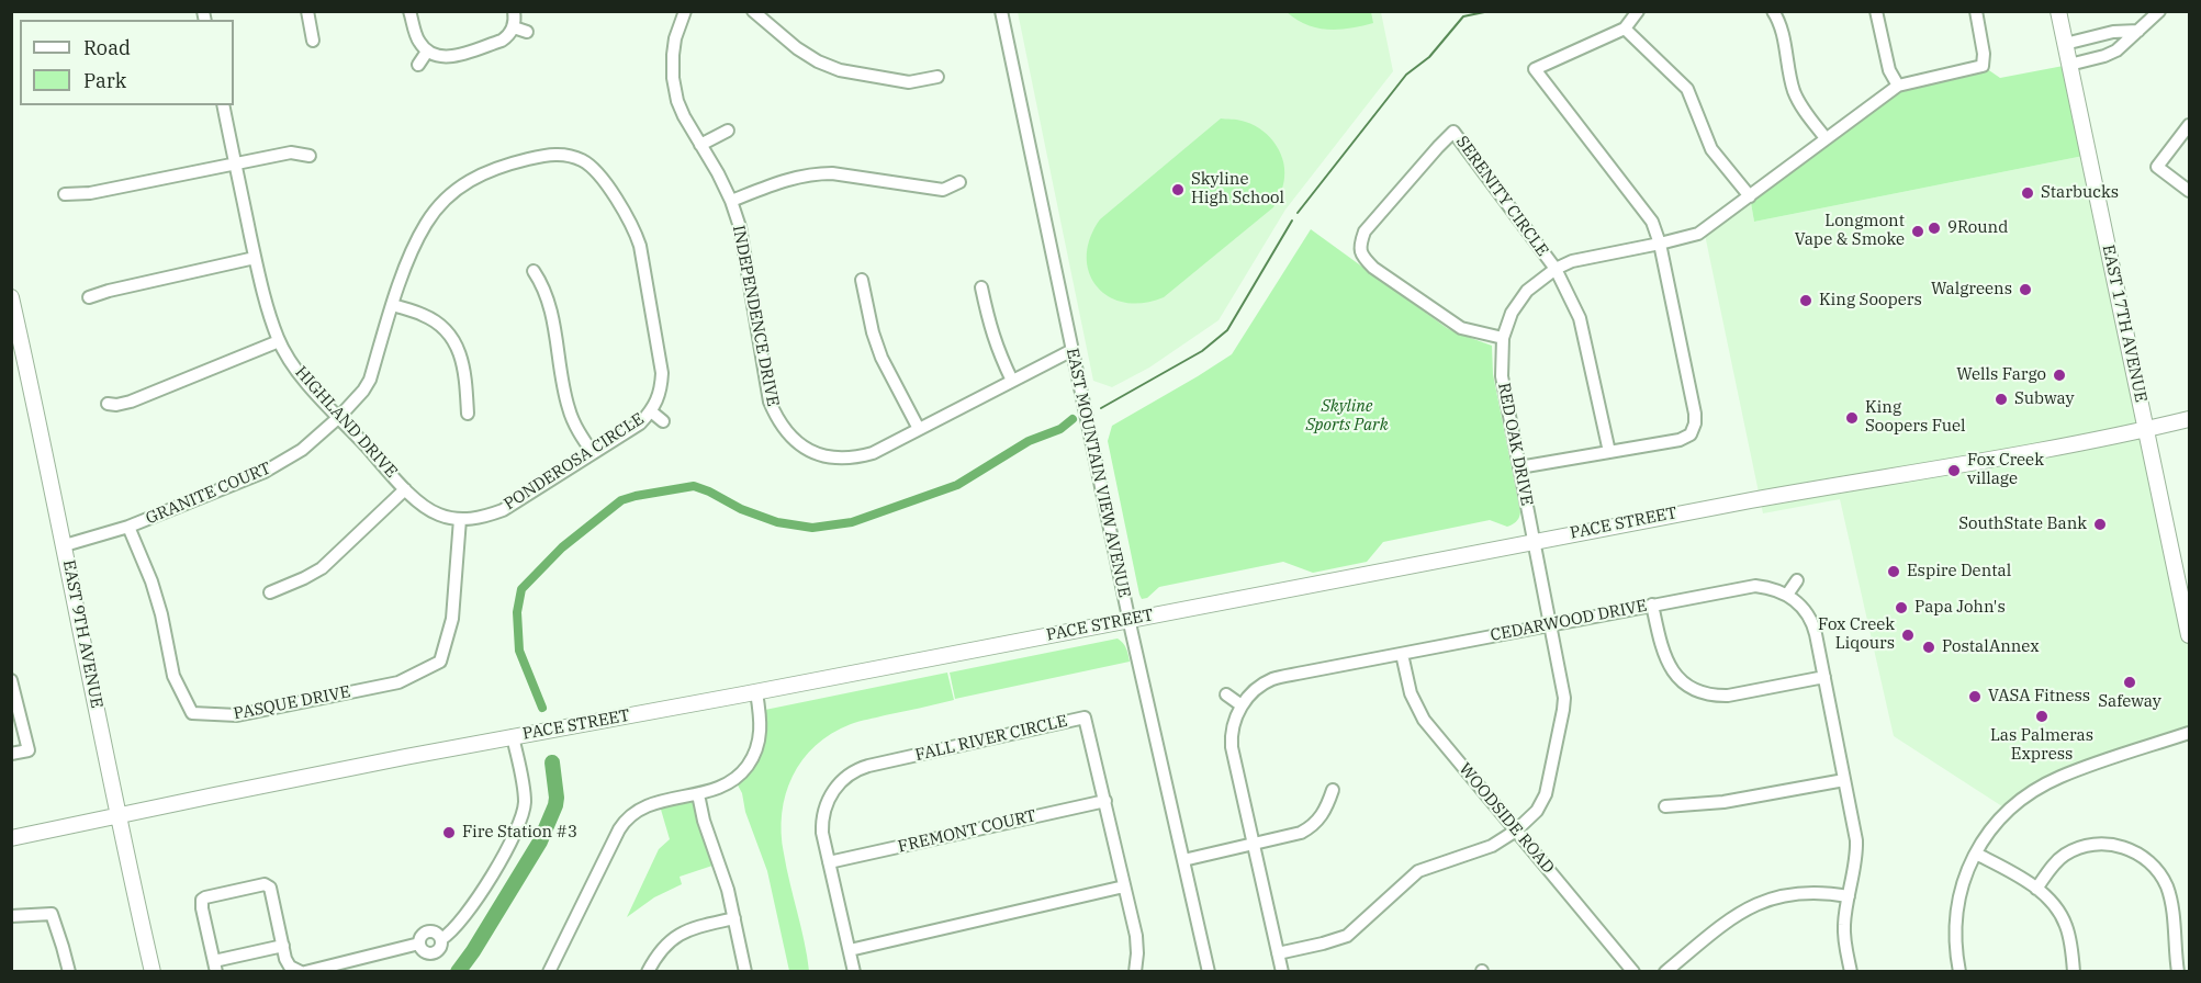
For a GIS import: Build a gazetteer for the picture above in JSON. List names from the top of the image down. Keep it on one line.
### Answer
{"streets":{"main road":["EAST 17TH AVENUE","PACE STREET","EAST 9TH AVENUE"],"street":["SERENITY CIRCLE","INDEPENDENCE DRIVE","HIGHLAND DRIVE","RED OAK DRIVE","PONDEROSA CIRCLE","EAST MOUNTAIN VIEW AVENUE","GRANITE COURT","CEDARWOOD DRIVE","PASQUE DRIVE","FALL RIVER CIRCLE","WOODSIDE ROAD","FREMONT COURT"]},"crossings":[["SERENITY CIRCLE","RED OAK DRIVE"],["INDEPENDENCE DRIVE","EAST MOUNTAIN VIEW AVENUE"],["EAST 17TH AVENUE","PACE STREET"],["HIGHLAND DRIVE","PONDEROSA CIRCLE"],["HIGHLAND DRIVE","GRANITE COURT"],["HIGHLAND DRIVE","PASQUE DRIVE"],["RED OAK DRIVE","PACE STREET"],["RED OAK DRIVE","CEDARWOOD DRIVE"],["RED OAK DRIVE","WOODSIDE ROAD"],["PONDEROSA CIRCLE","GRANITE COURT"],["PONDEROSA CIRCLE","PASQUE DRIVE"],["EAST MOUNTAIN VIEW AVENUE","PACE STREET"],["GRANITE COURT","EAST 9TH AVENUE"],["GRANITE COURT","PASQUE DRIVE"],["PACE STREET","EAST 9TH AVENUE"],["CEDARWOOD DRIVE","WOODSIDE ROAD"],["FALL RIVER CIRCLE","FREMONT COURT"]],"parks":["Skyline Sports Park"],"places":["Skyline High School","Starbucks","9Round","Longmont Vape & Smoke","Walgreens","King Soopers","Wells Fargo","Subway","King Soopers Fuel","Fox Creek village","SouthState Bank","Espire Dental","Papa John's","Fox Creek Liqours","PostalAnnex","Safeway","VASA Fitness","Las Palmeras Express","Fire Station #3"],"legend":["Road","Park"]}
